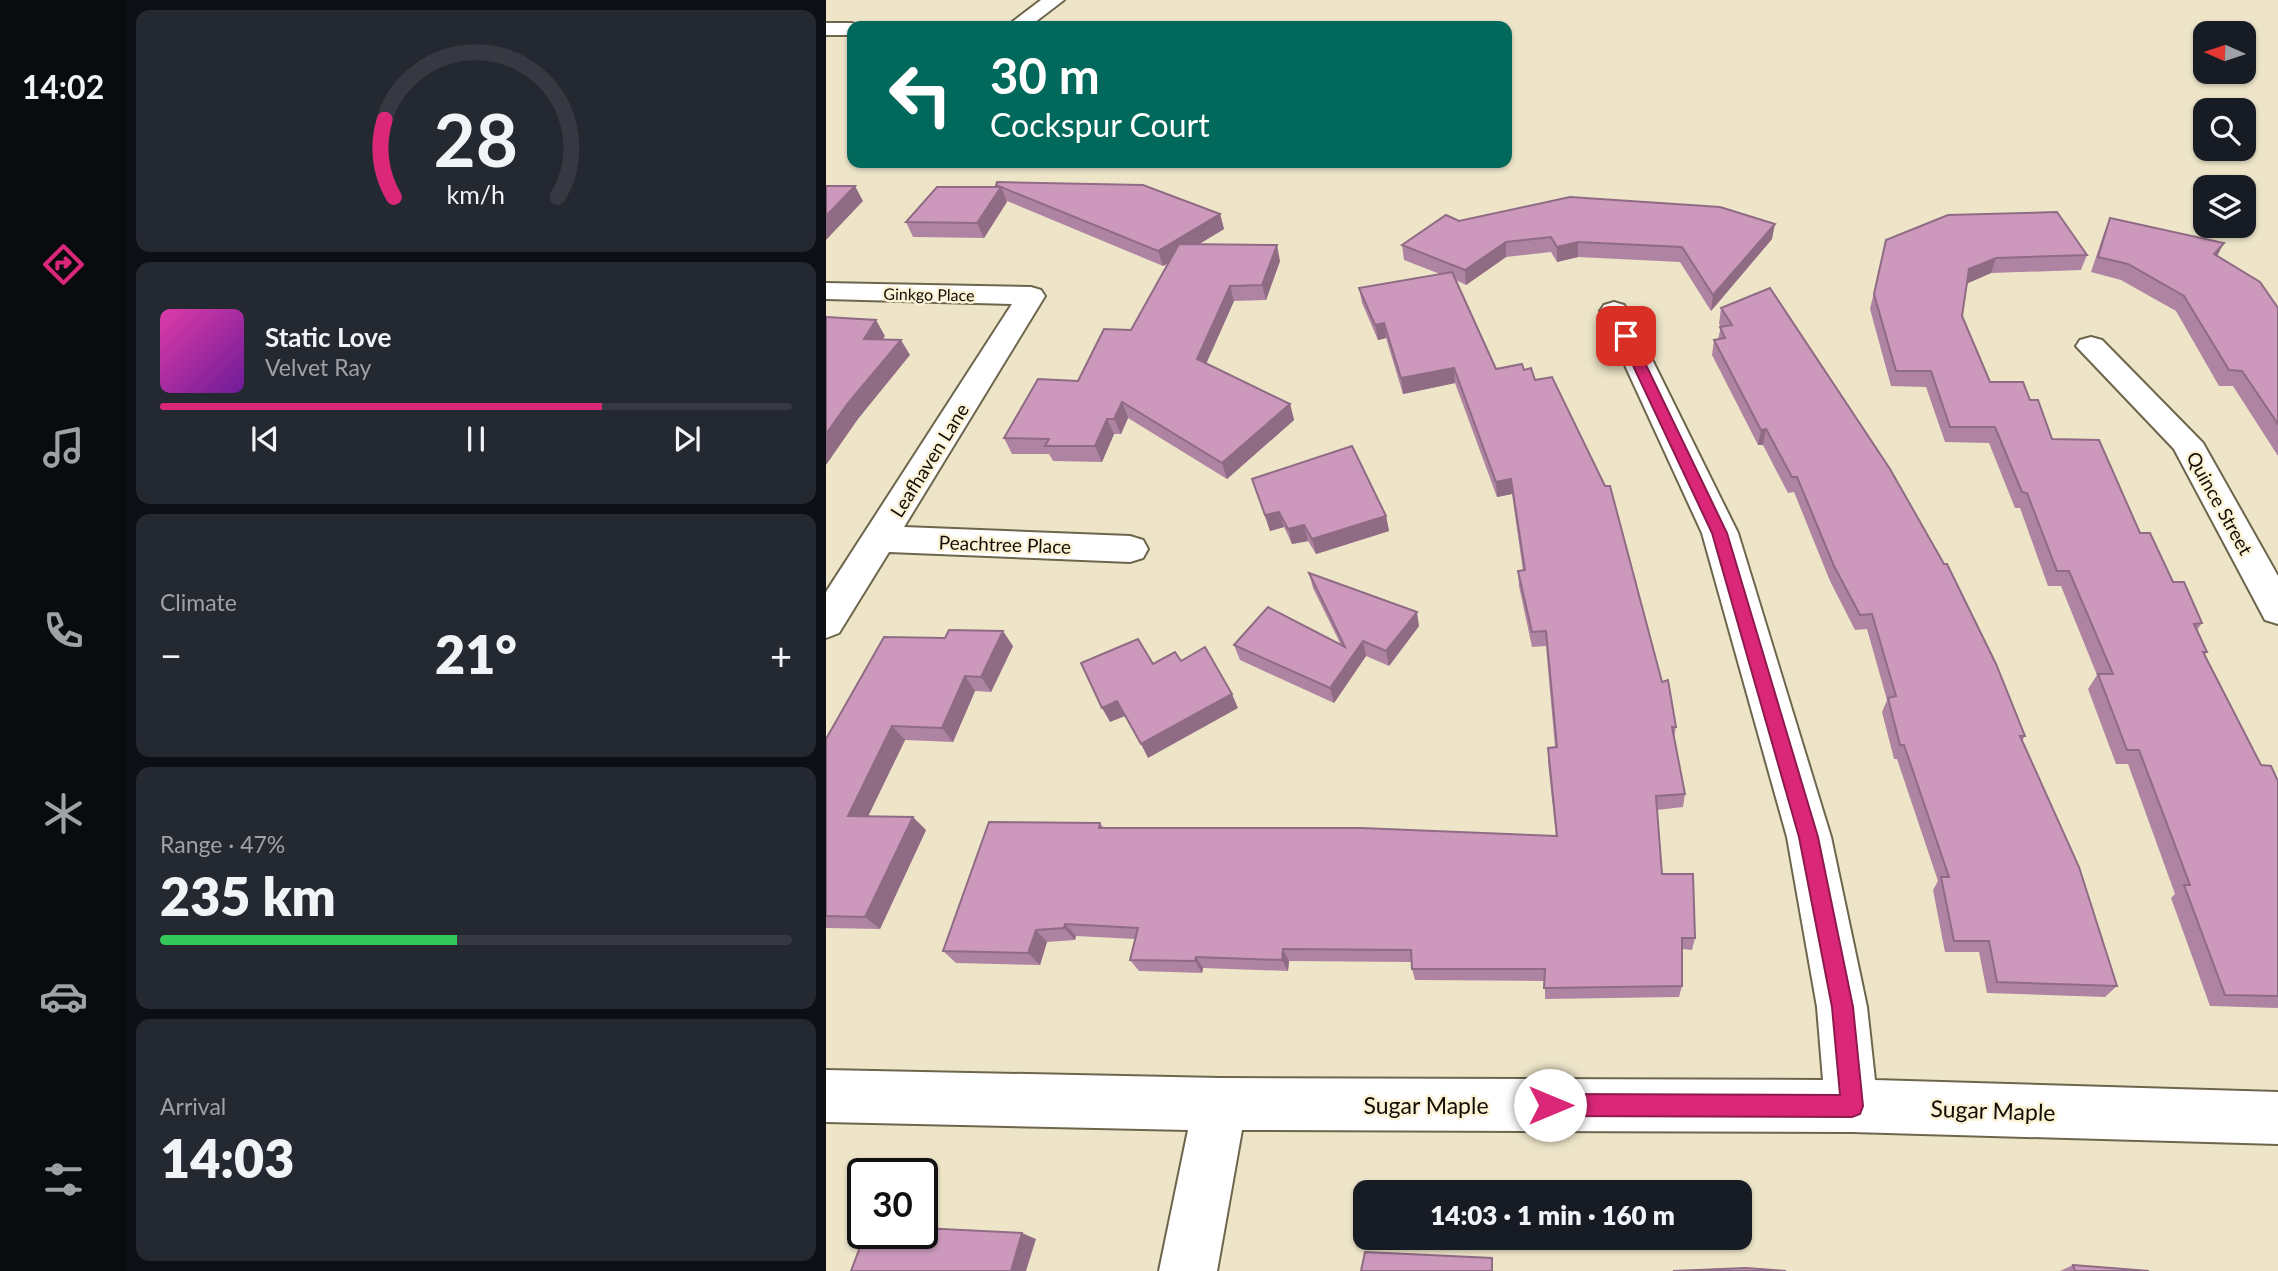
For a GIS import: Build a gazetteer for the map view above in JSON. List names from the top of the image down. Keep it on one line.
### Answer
{"streets":{"street":["Ginkgo Place","Leafhaven Lane","Quince Street","Peachtree Place","Sugar Maple"]},"crossings":[["Ginkgo Place","Leafhaven Lane"],["Leafhaven Lane","Peachtree Place"]],"north":"left","page":{"tabs":"14:02","turn":["30 m","Cockspur Court"],"song":["Static Love","Velvet Ray"],"tile":["Climate",["Range · 47%","235 km"],["Arrival","14:03"]],"heat":["−","21°","+"],"limit":"30","trip":"14:03 · 1 min · 160 m","gauge":["28","km/h"]}}
